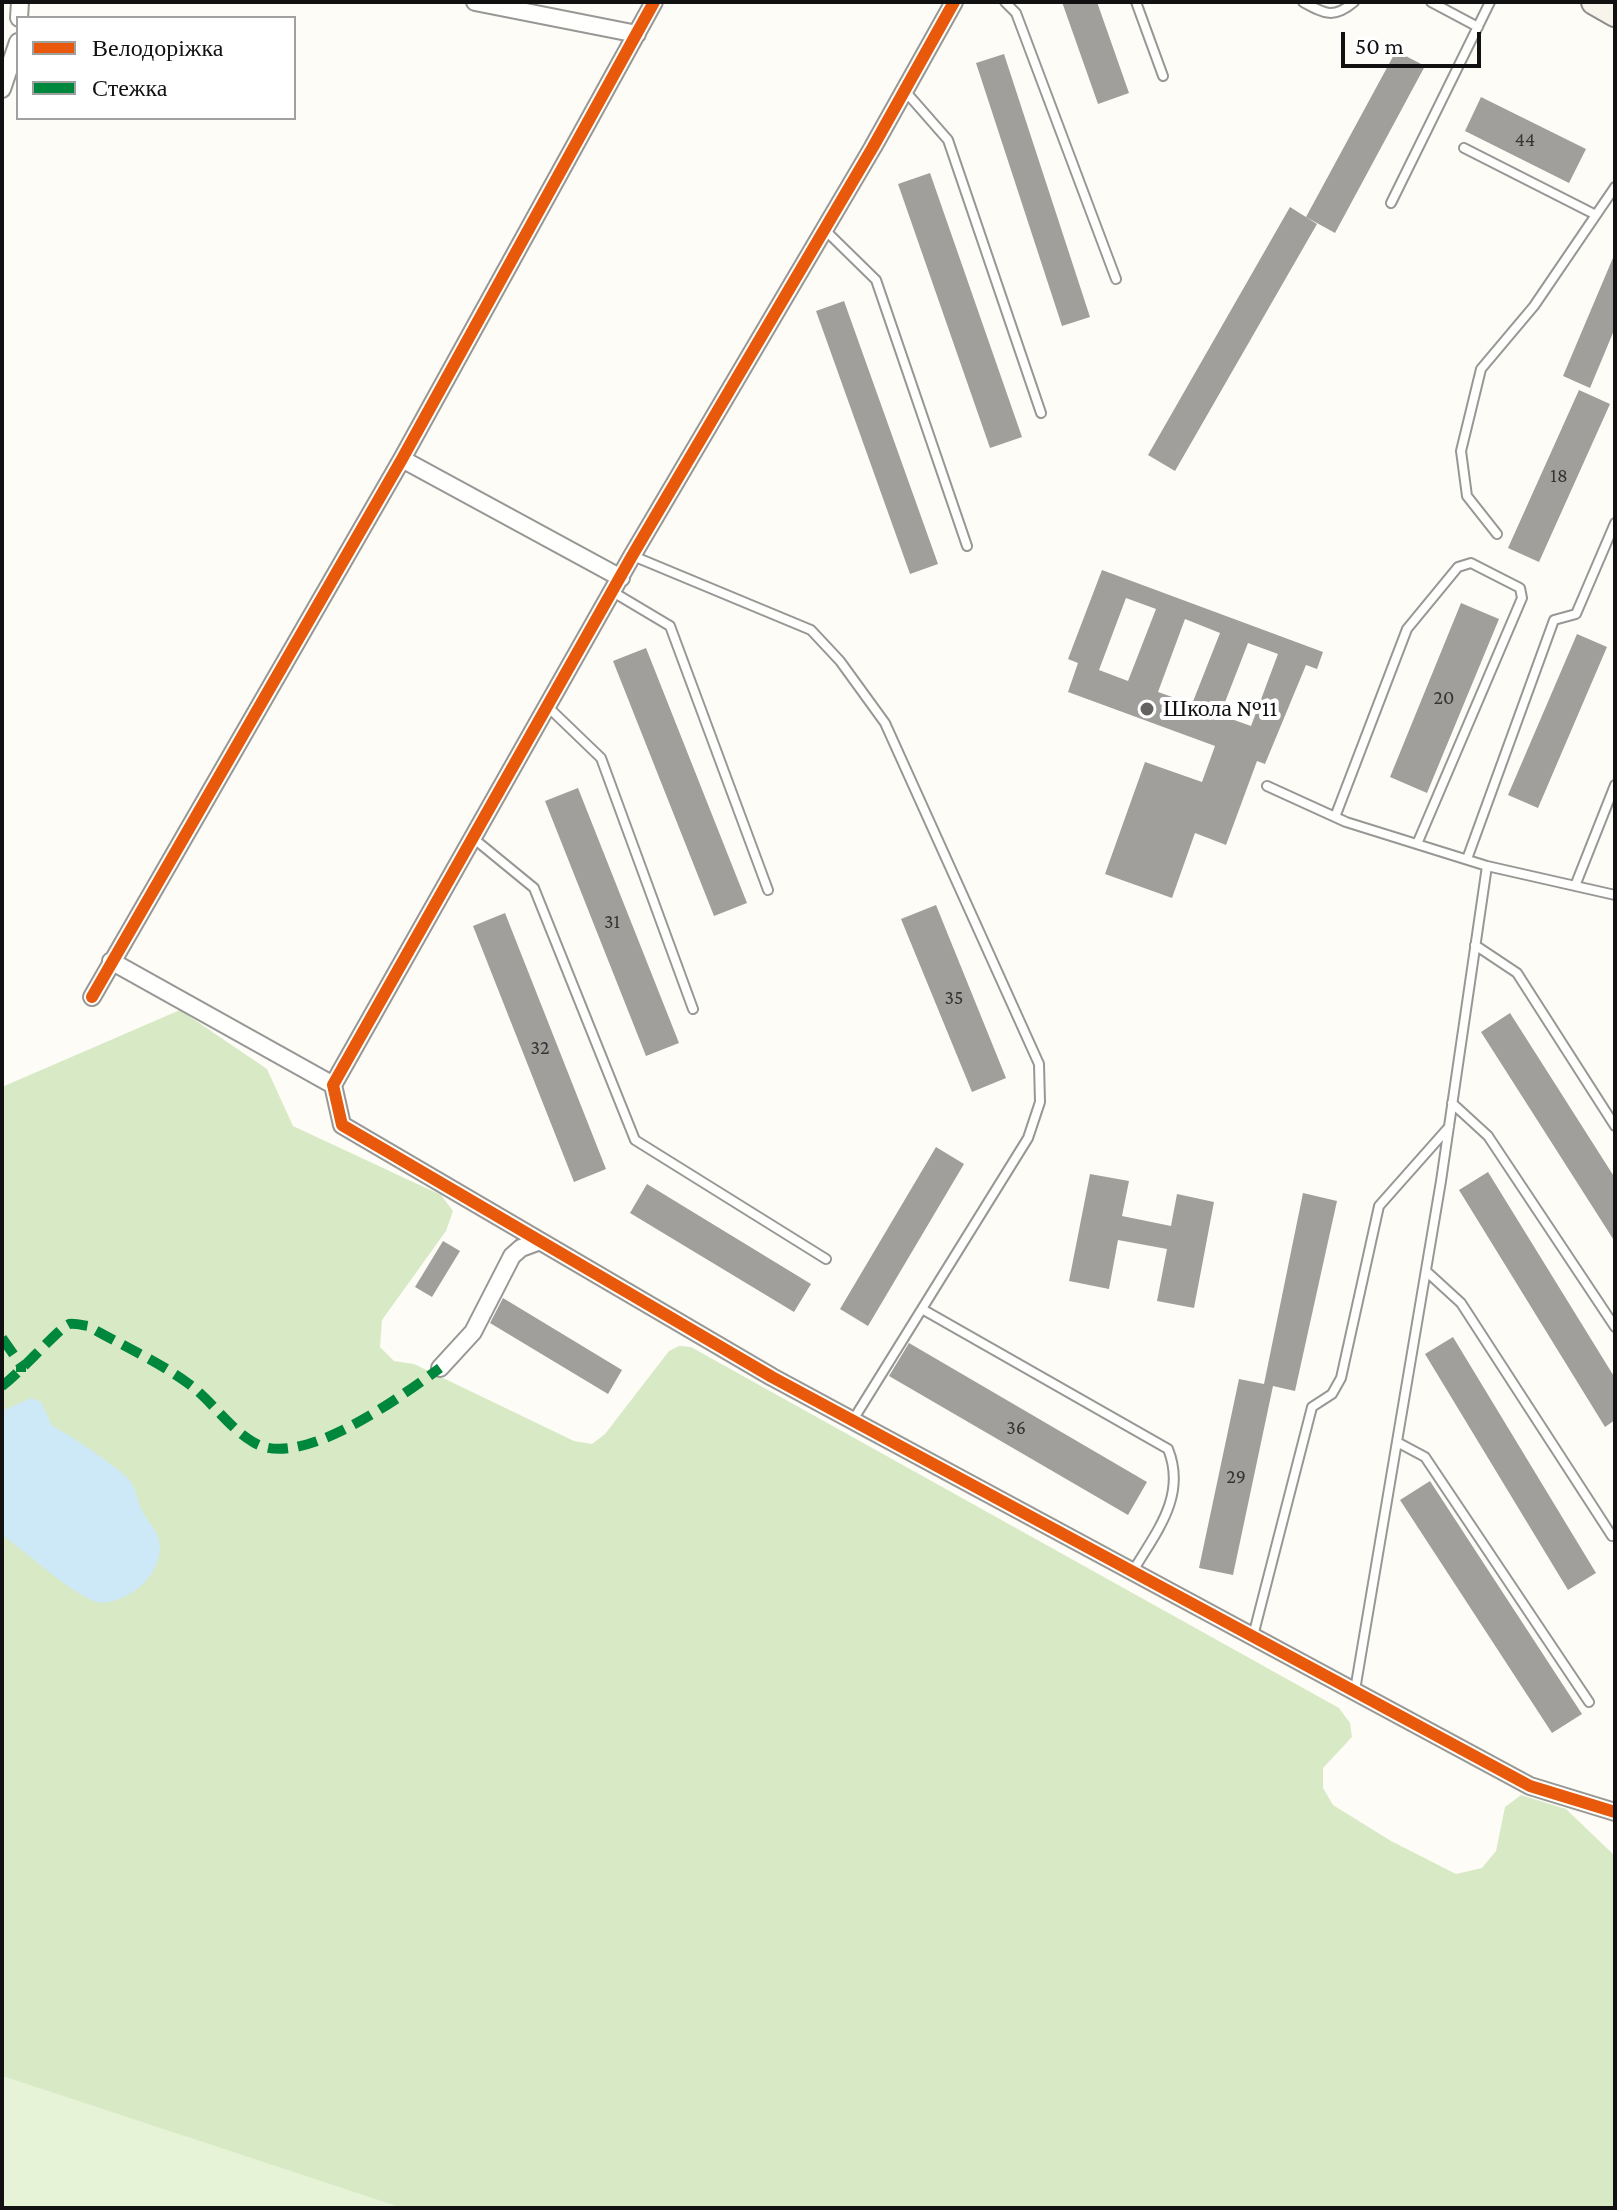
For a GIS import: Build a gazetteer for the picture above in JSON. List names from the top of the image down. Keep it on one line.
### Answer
{"places":["Школа №11"],"house_numbers":["44","18","20","31","35","32","36","29"],"legend":["Велодоріжка","Стежка"],"scale_bar":"50 m"}
